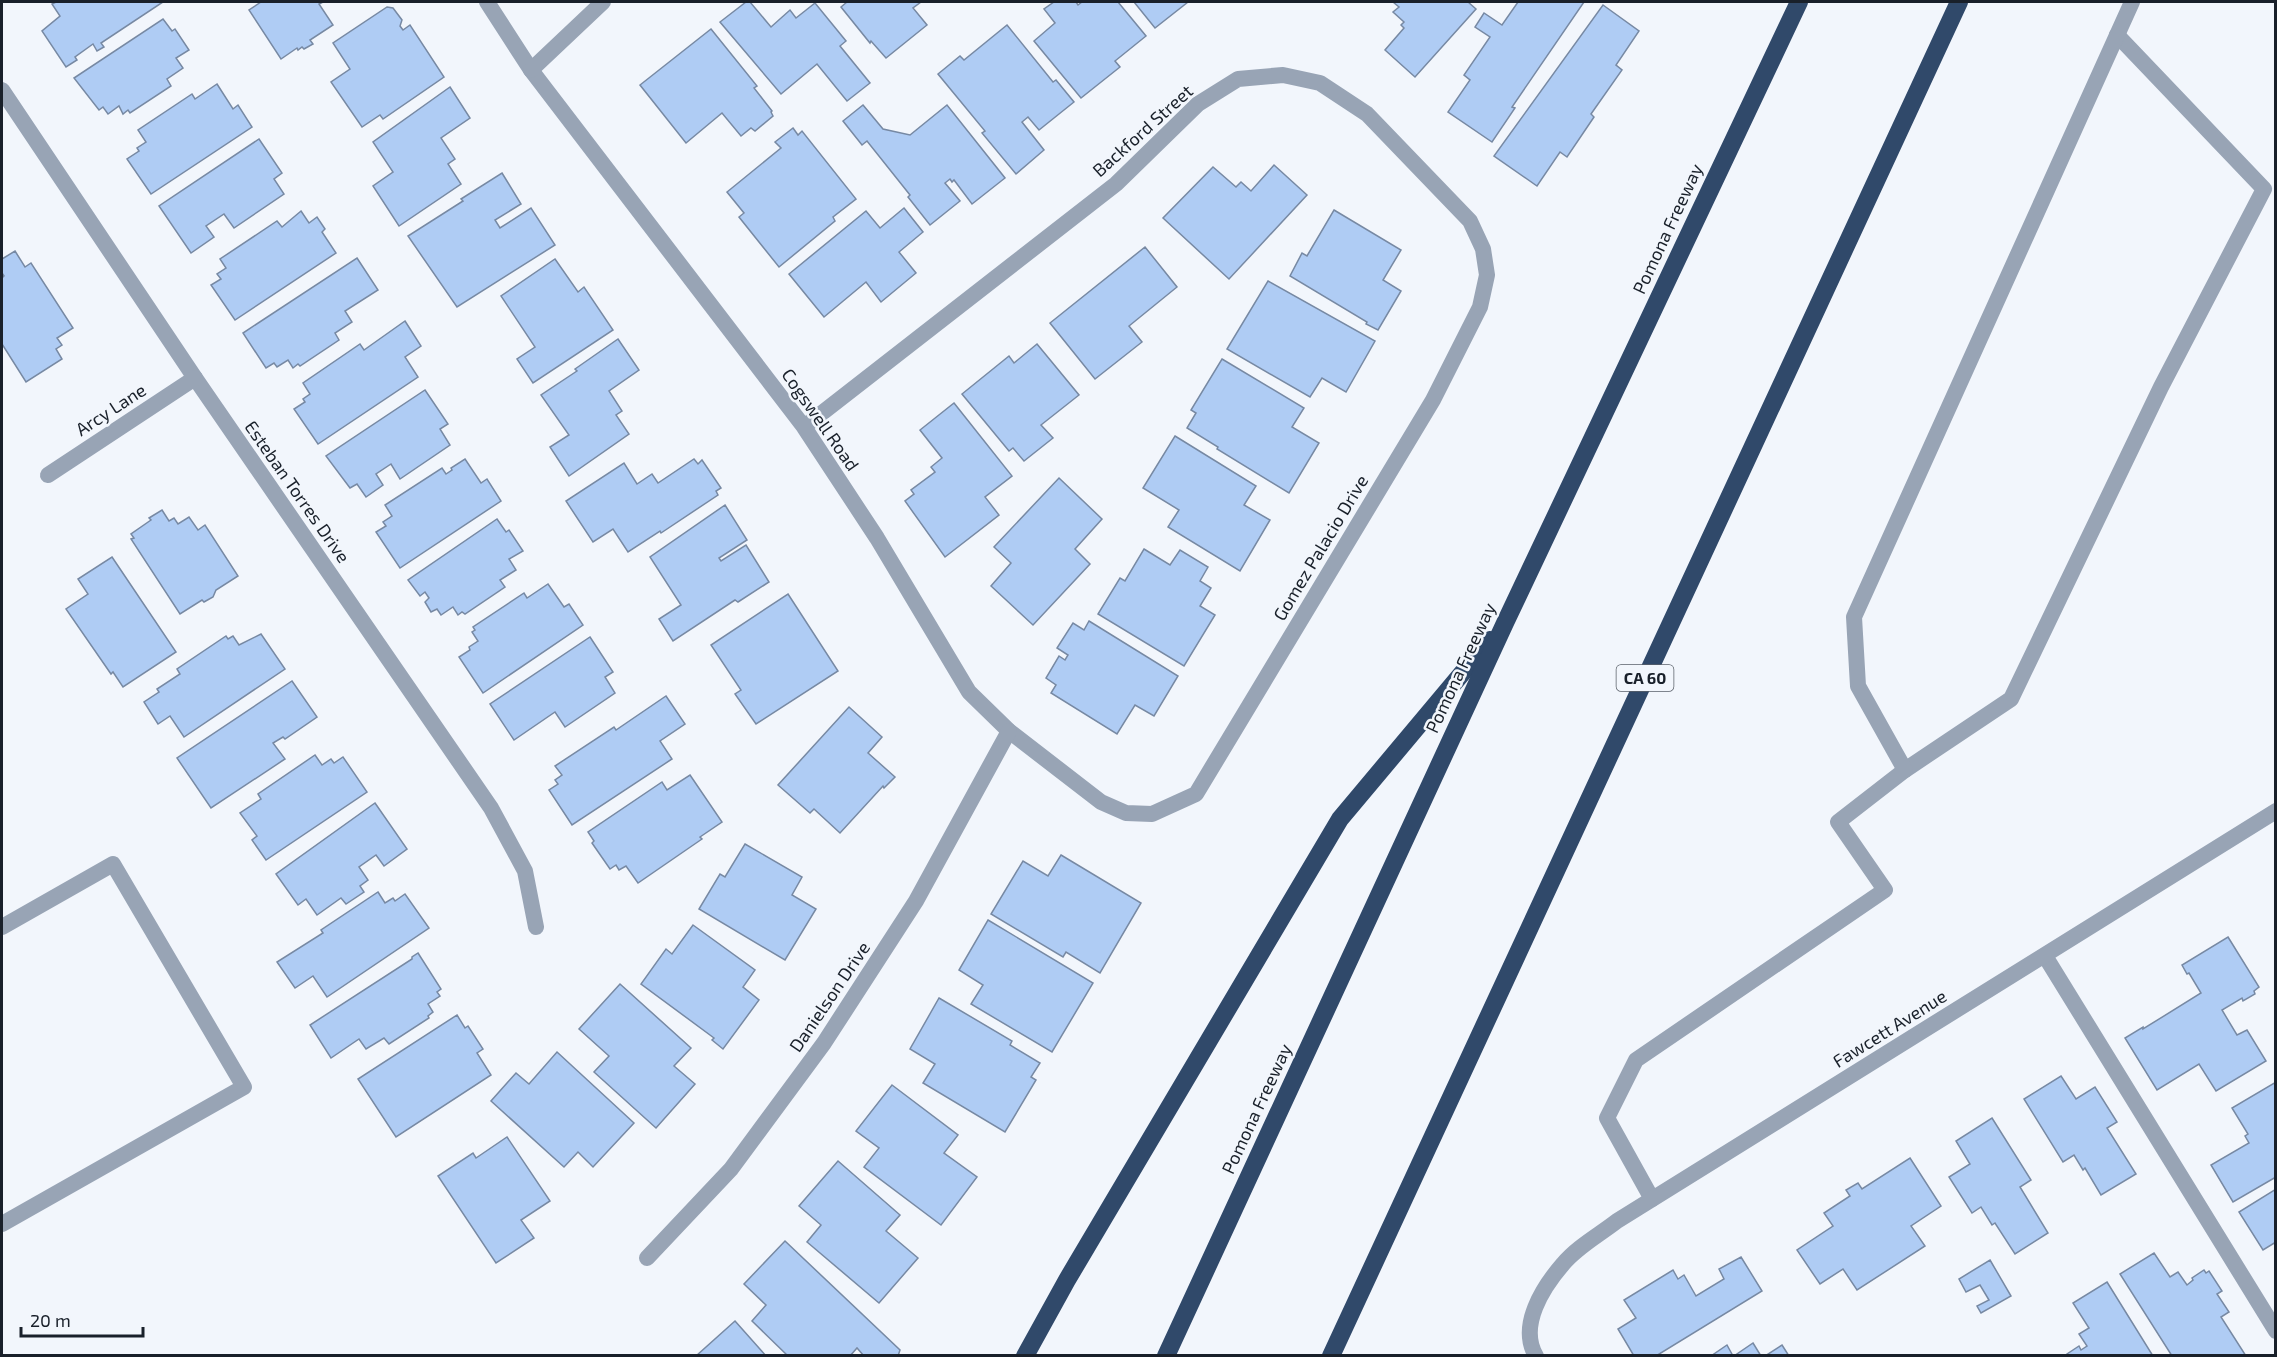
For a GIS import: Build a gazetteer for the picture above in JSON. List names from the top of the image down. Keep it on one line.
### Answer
{"streets":{"highway":["Pomona Freeway","CA 60"],"street":["Backford Street","Arcy Lane","Cogswell Road","Esteban Torres Drive","Gomez Palacio Drive","Danielson Drive","Fawcett Avenue"]},"crossings":[["Backford Street","Cogswell Road"],["Backford Street","Gomez Palacio Drive"],["Arcy Lane","Esteban Torres Drive"],["Cogswell Road","Gomez Palacio Drive"],["Cogswell Road","Danielson Drive"]],"scale_bar":"20 m"}
